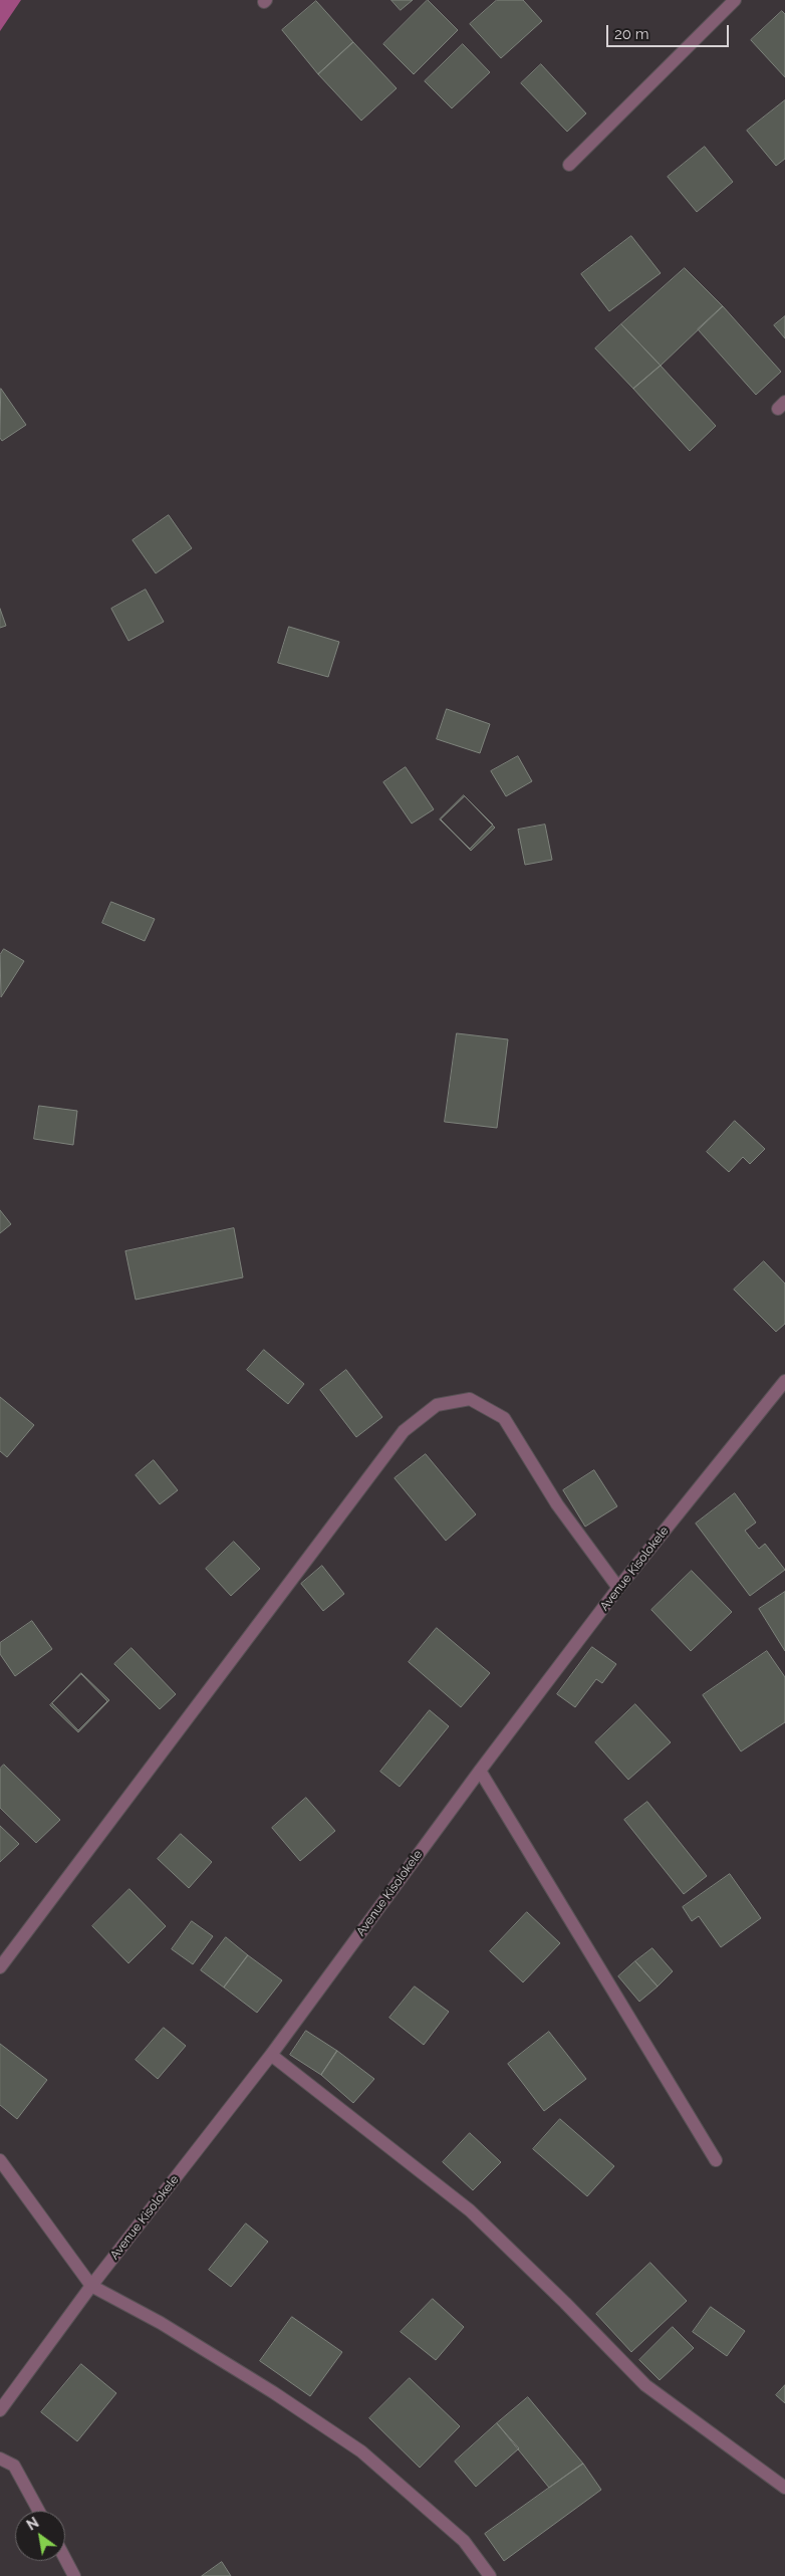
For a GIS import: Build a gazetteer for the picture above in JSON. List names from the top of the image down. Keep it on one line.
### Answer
{"streets":{"street":["Avenue Kisolokele"]},"scale_bar":"20 m","north":"top left"}
